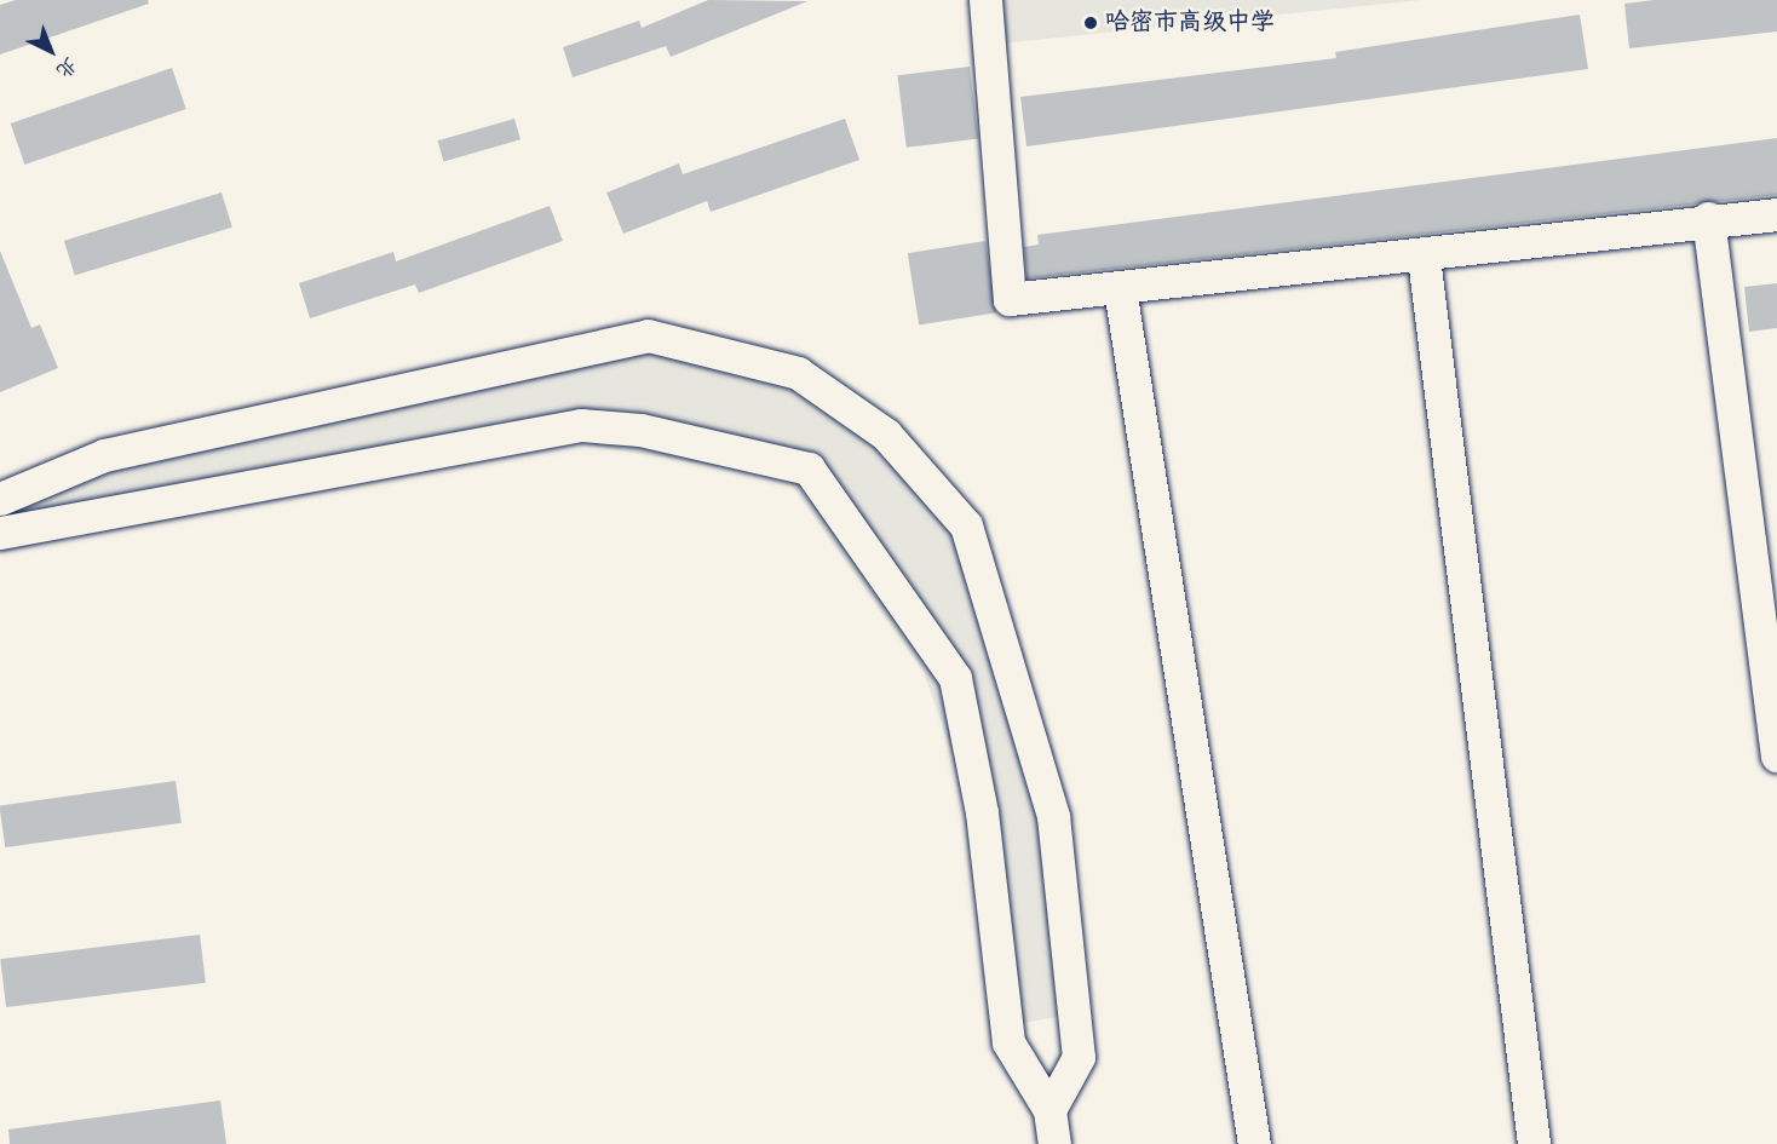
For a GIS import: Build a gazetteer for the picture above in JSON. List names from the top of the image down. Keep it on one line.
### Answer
{"places":["哈密市高级中学"],"north":"bottom right"}
